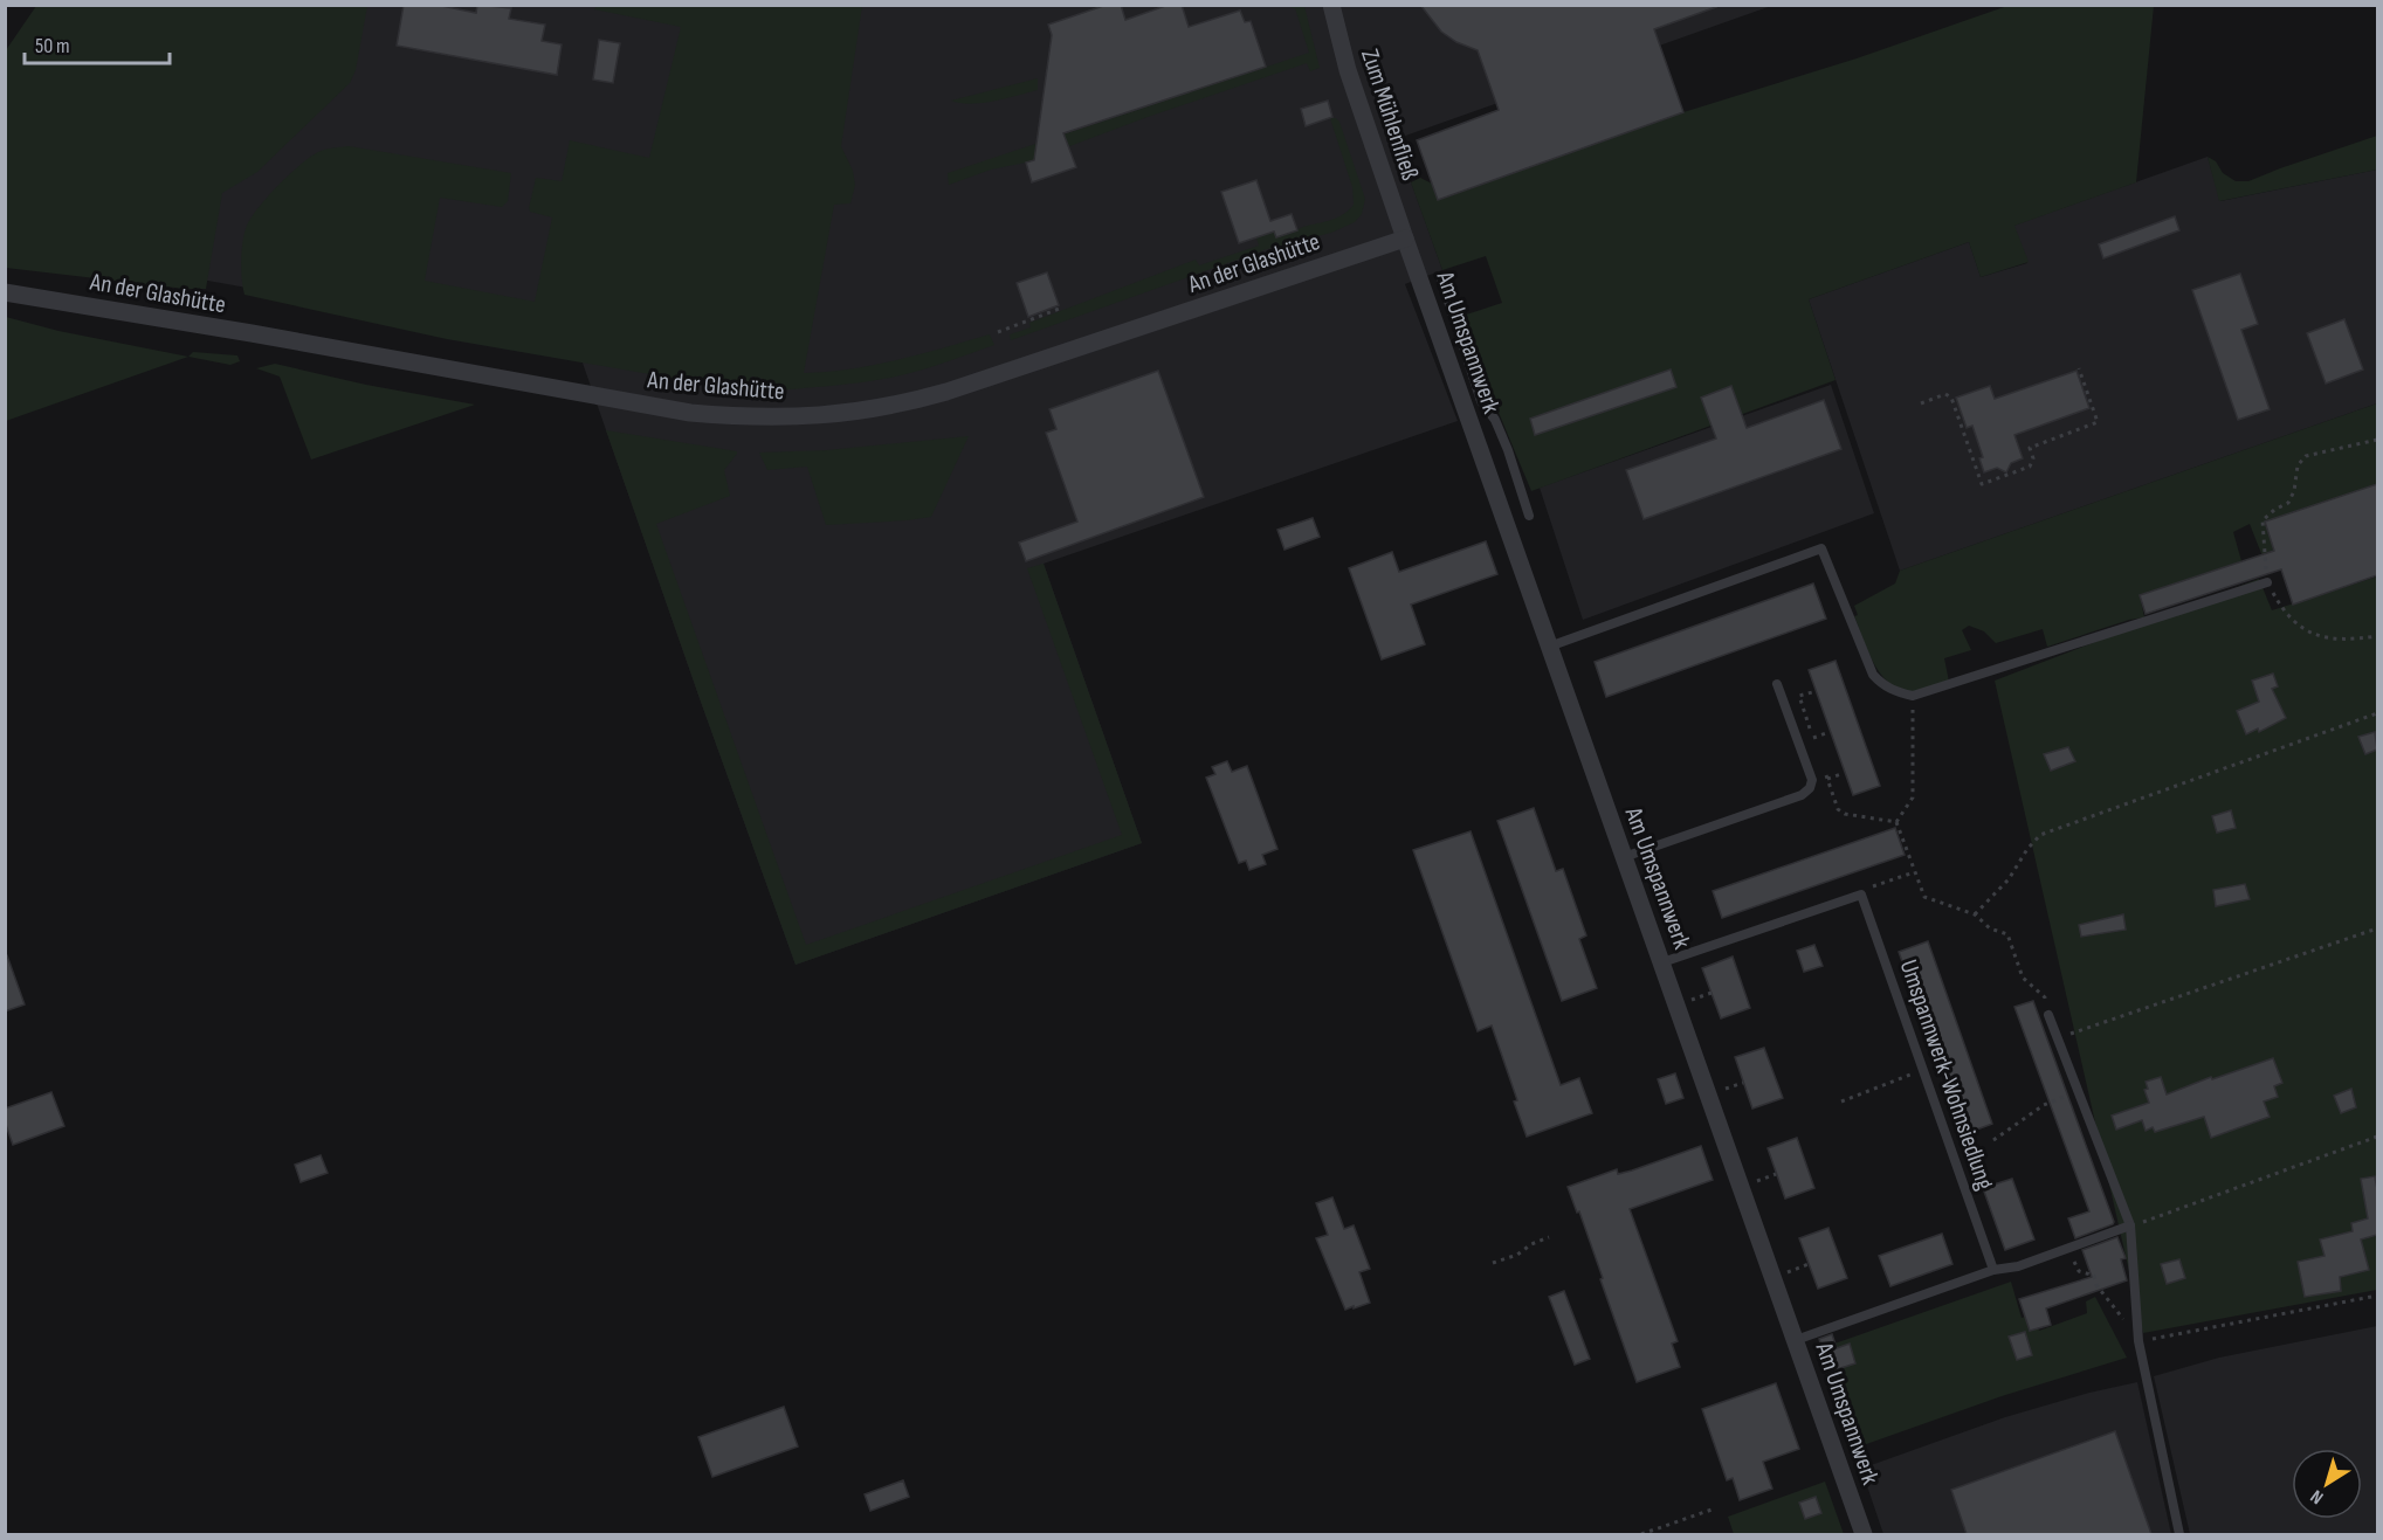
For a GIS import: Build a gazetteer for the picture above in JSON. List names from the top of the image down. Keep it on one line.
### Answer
{"streets":{"street":["Zum Mühlenfließ","An der Glashütte","Am Umspannwerk"],"lane":["Umspannwerk-Wohnsiedlung"]},"crossings":[["Zum Mühlenfließ","An der Glashütte"],["Zum Mühlenfließ","Am Umspannwerk"],["An der Glashütte","Am Umspannwerk"]],"scale_bar":"50 m","north":"bottom left"}
